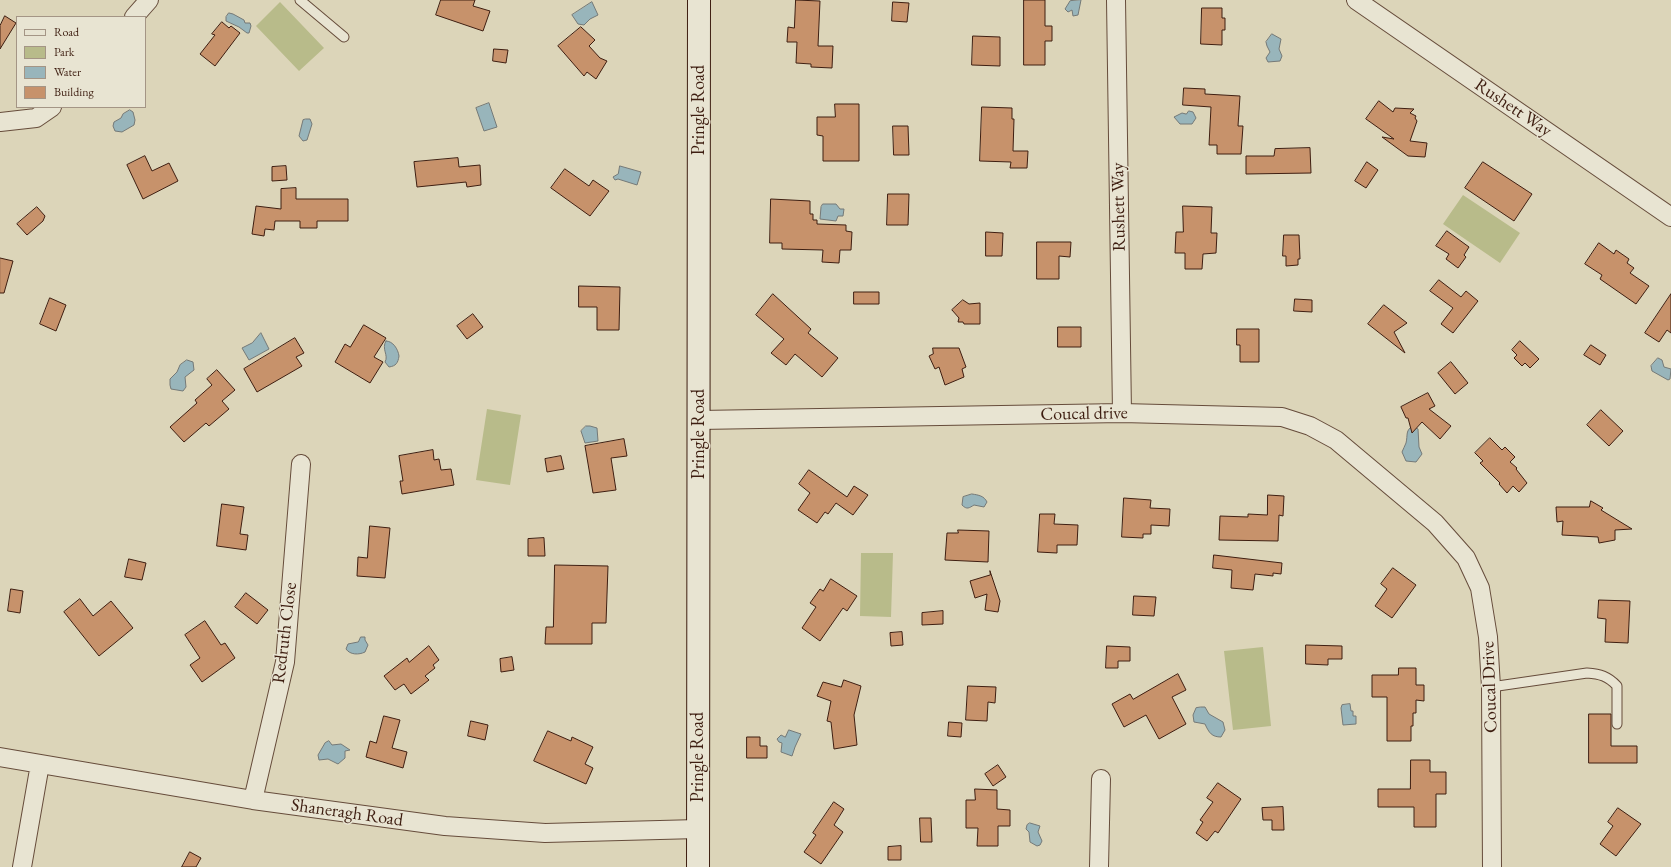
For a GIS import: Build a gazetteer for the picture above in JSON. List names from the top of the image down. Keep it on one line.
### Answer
{"streets":{"street":["Rushett Way","Pringle Road","Coucal drive","Redruth Close","Coucal Drive","Shaneragh Road"]},"crossings":[["Rushett Way","Coucal drive"],["Pringle Road","Coucal drive"],["Pringle Road","Shaneragh Road"],["Coucal drive","Coucal Drive"],["Redruth Close","Shaneragh Road"]],"legend":["Road","Park","Water","Building"]}
